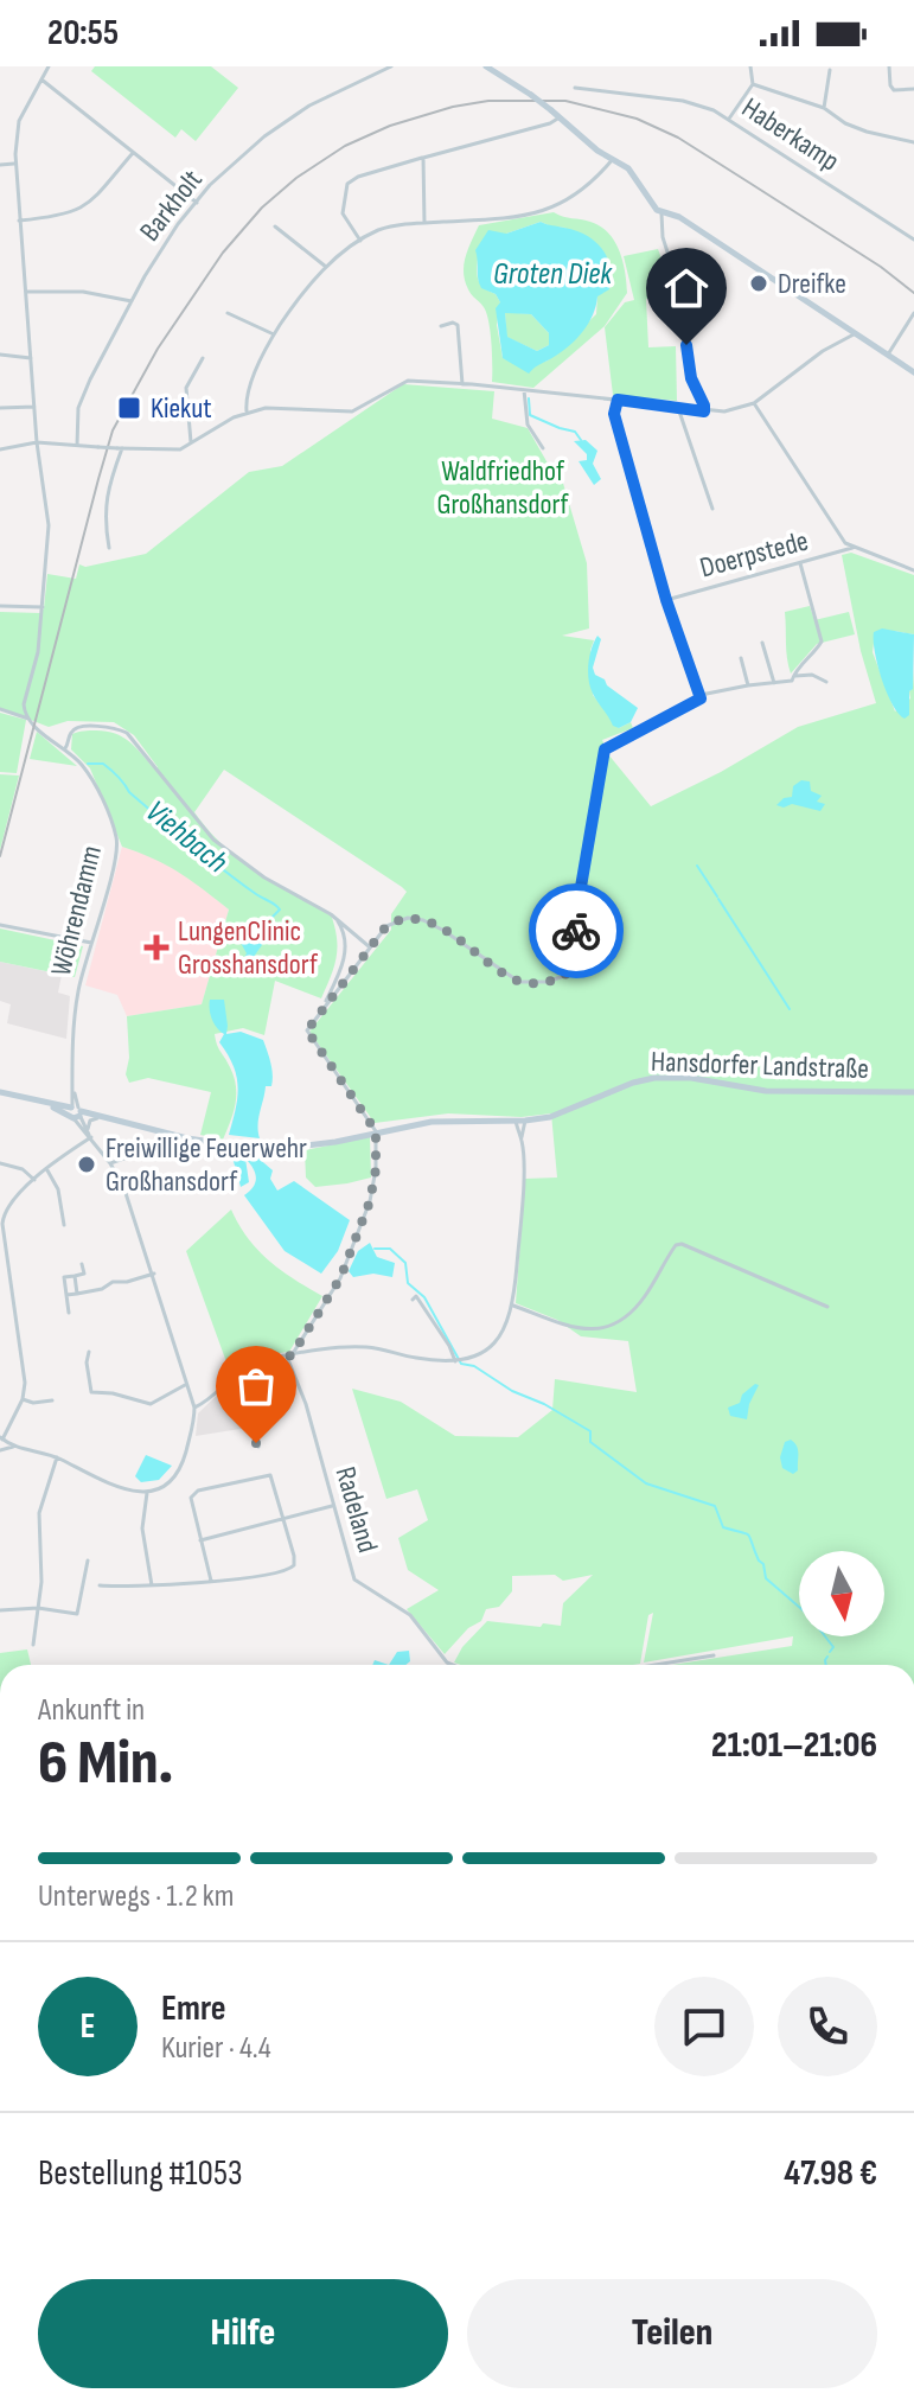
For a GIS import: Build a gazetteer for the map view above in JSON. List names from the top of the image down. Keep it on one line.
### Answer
{"streets":{"main road":["Hansdorfer Landstraße"],"street":["Haberkamp","Barkholt","Doerpstede","Wöhrendamm","Radeland"]},"crossings":[["Wöhrendamm","Hansdorfer Landstraße"]],"water":["Groten Diek","Viehbach"],"parks":["Waldfriedhof Großhansdorf"],"places":{"other":["Dreifke","Freiwillige Feuerwehr Großhansdorf"],"transit":["Kiekut"],"health":["LungenClinic Grosshansdorf"]},"north":"bottom","page":{"status":"20:55","heading":["6 Min.","Ankunft in","21:01–21:06"],"panel":["Emre","Kurier · 4.4","Bestellung #1053","47.98 €"],"bar":"Unterwegs · 1.2 km","round":"E","buttons":["Hilfe","Teilen"]}}
